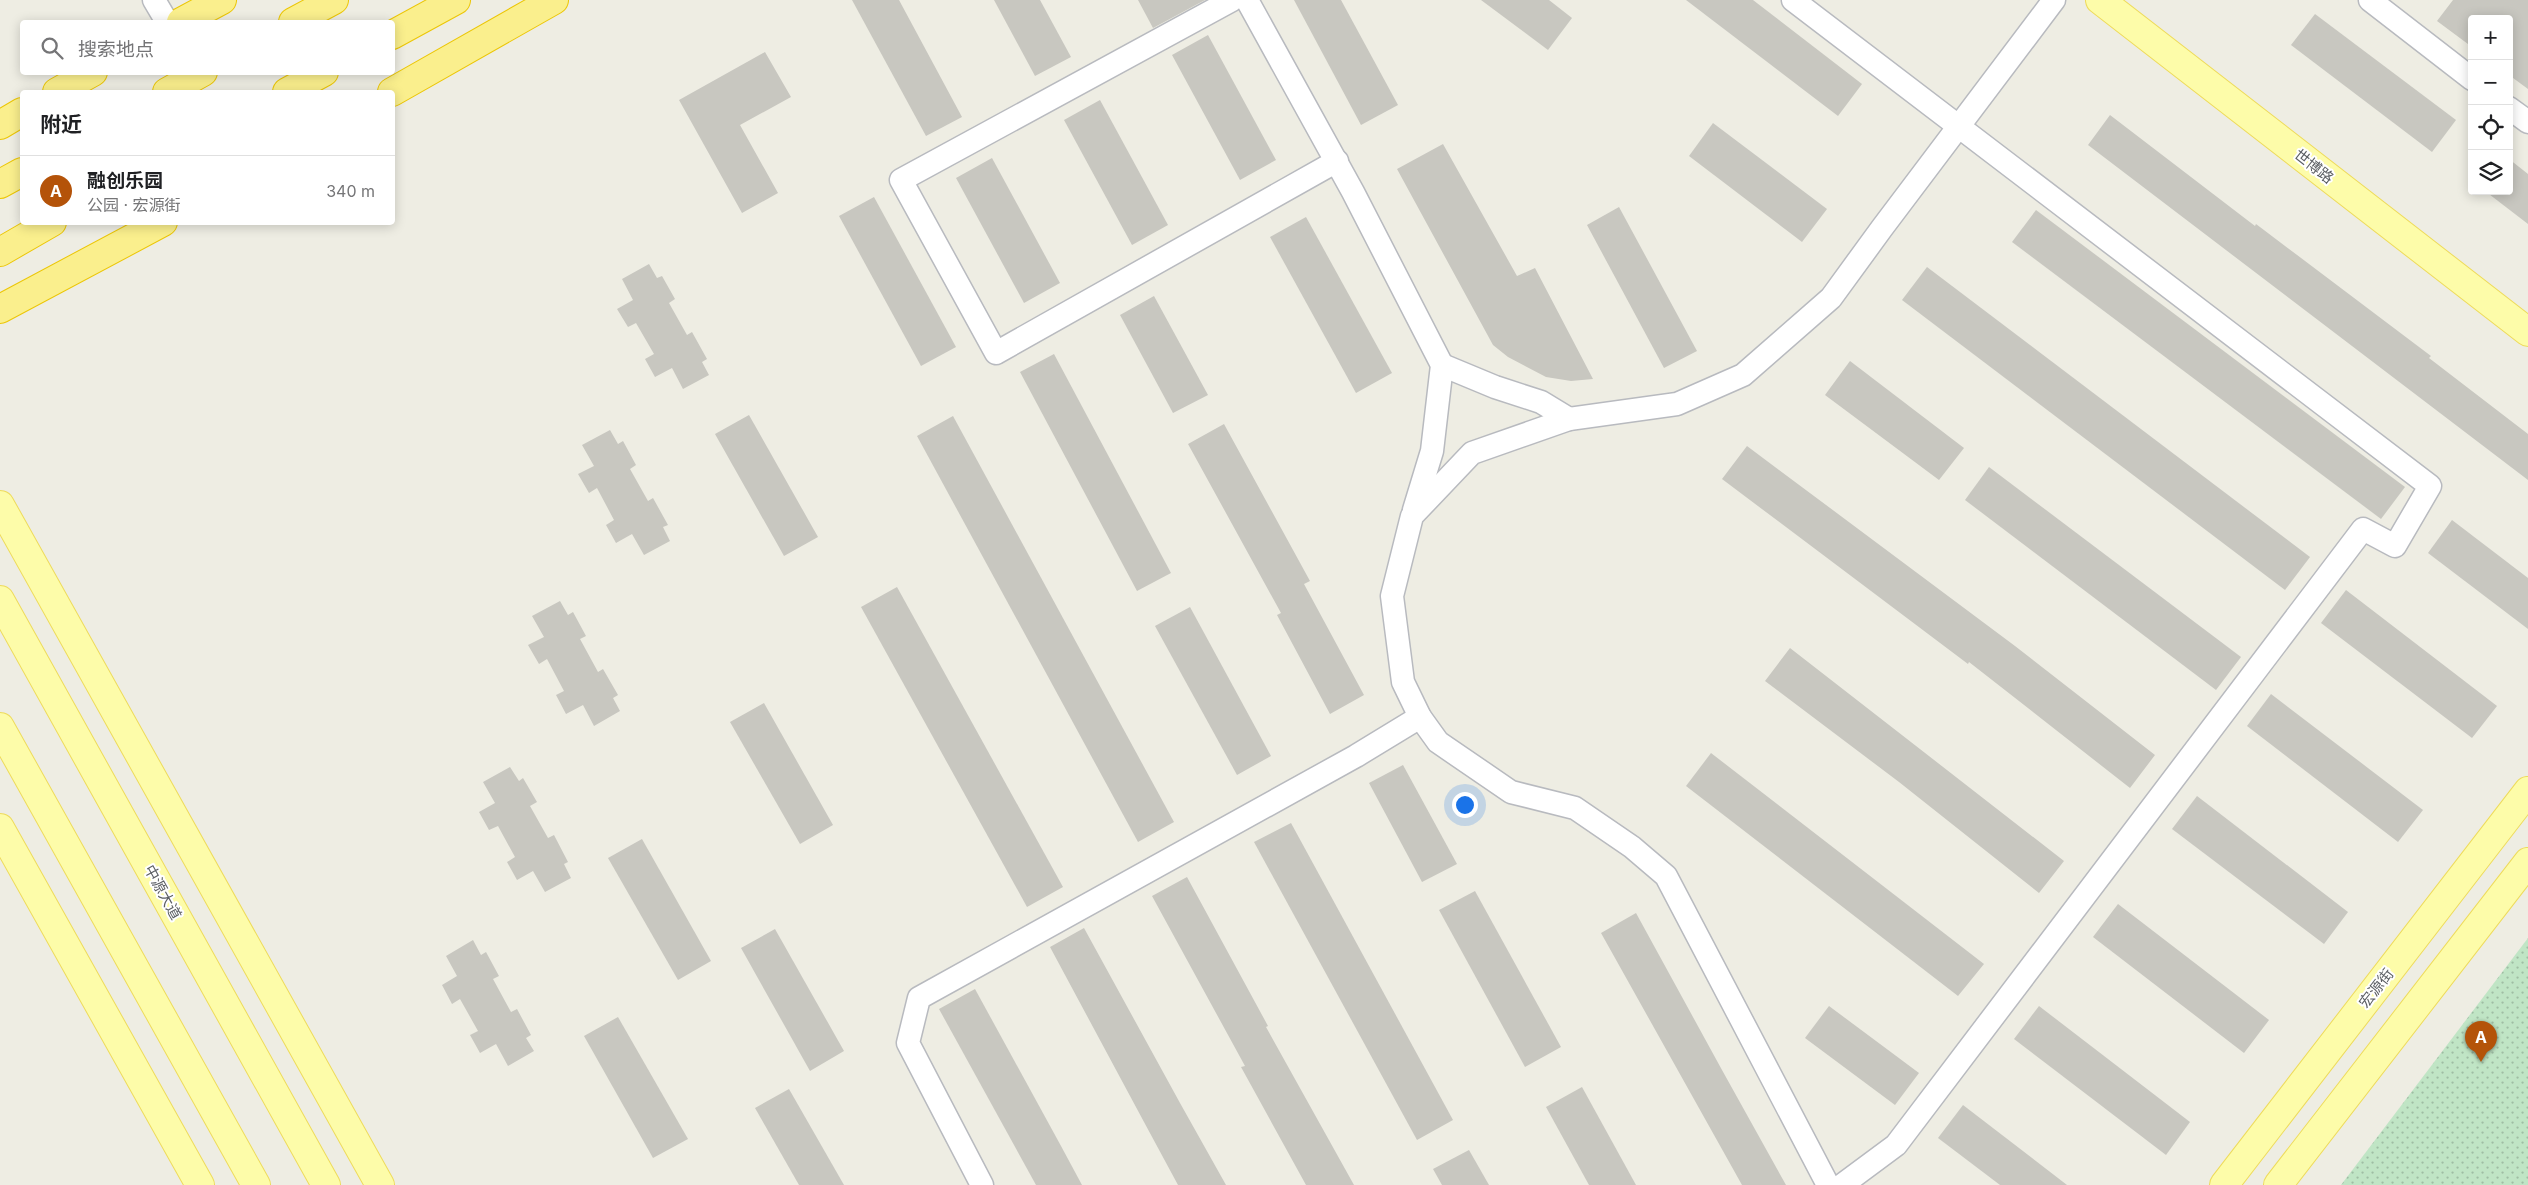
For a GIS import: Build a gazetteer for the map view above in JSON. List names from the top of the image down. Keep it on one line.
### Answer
{"streets":{"main road":["世博路","中源大道","宏源街"]},"page":{"map_buttons":["+","−"],"search":"搜索地点","heading":"附近","list":[{"mark":"A","name":"融创乐园","note":"公园 · 宏源街","value":"340 m"}],"pins":"A"}}
